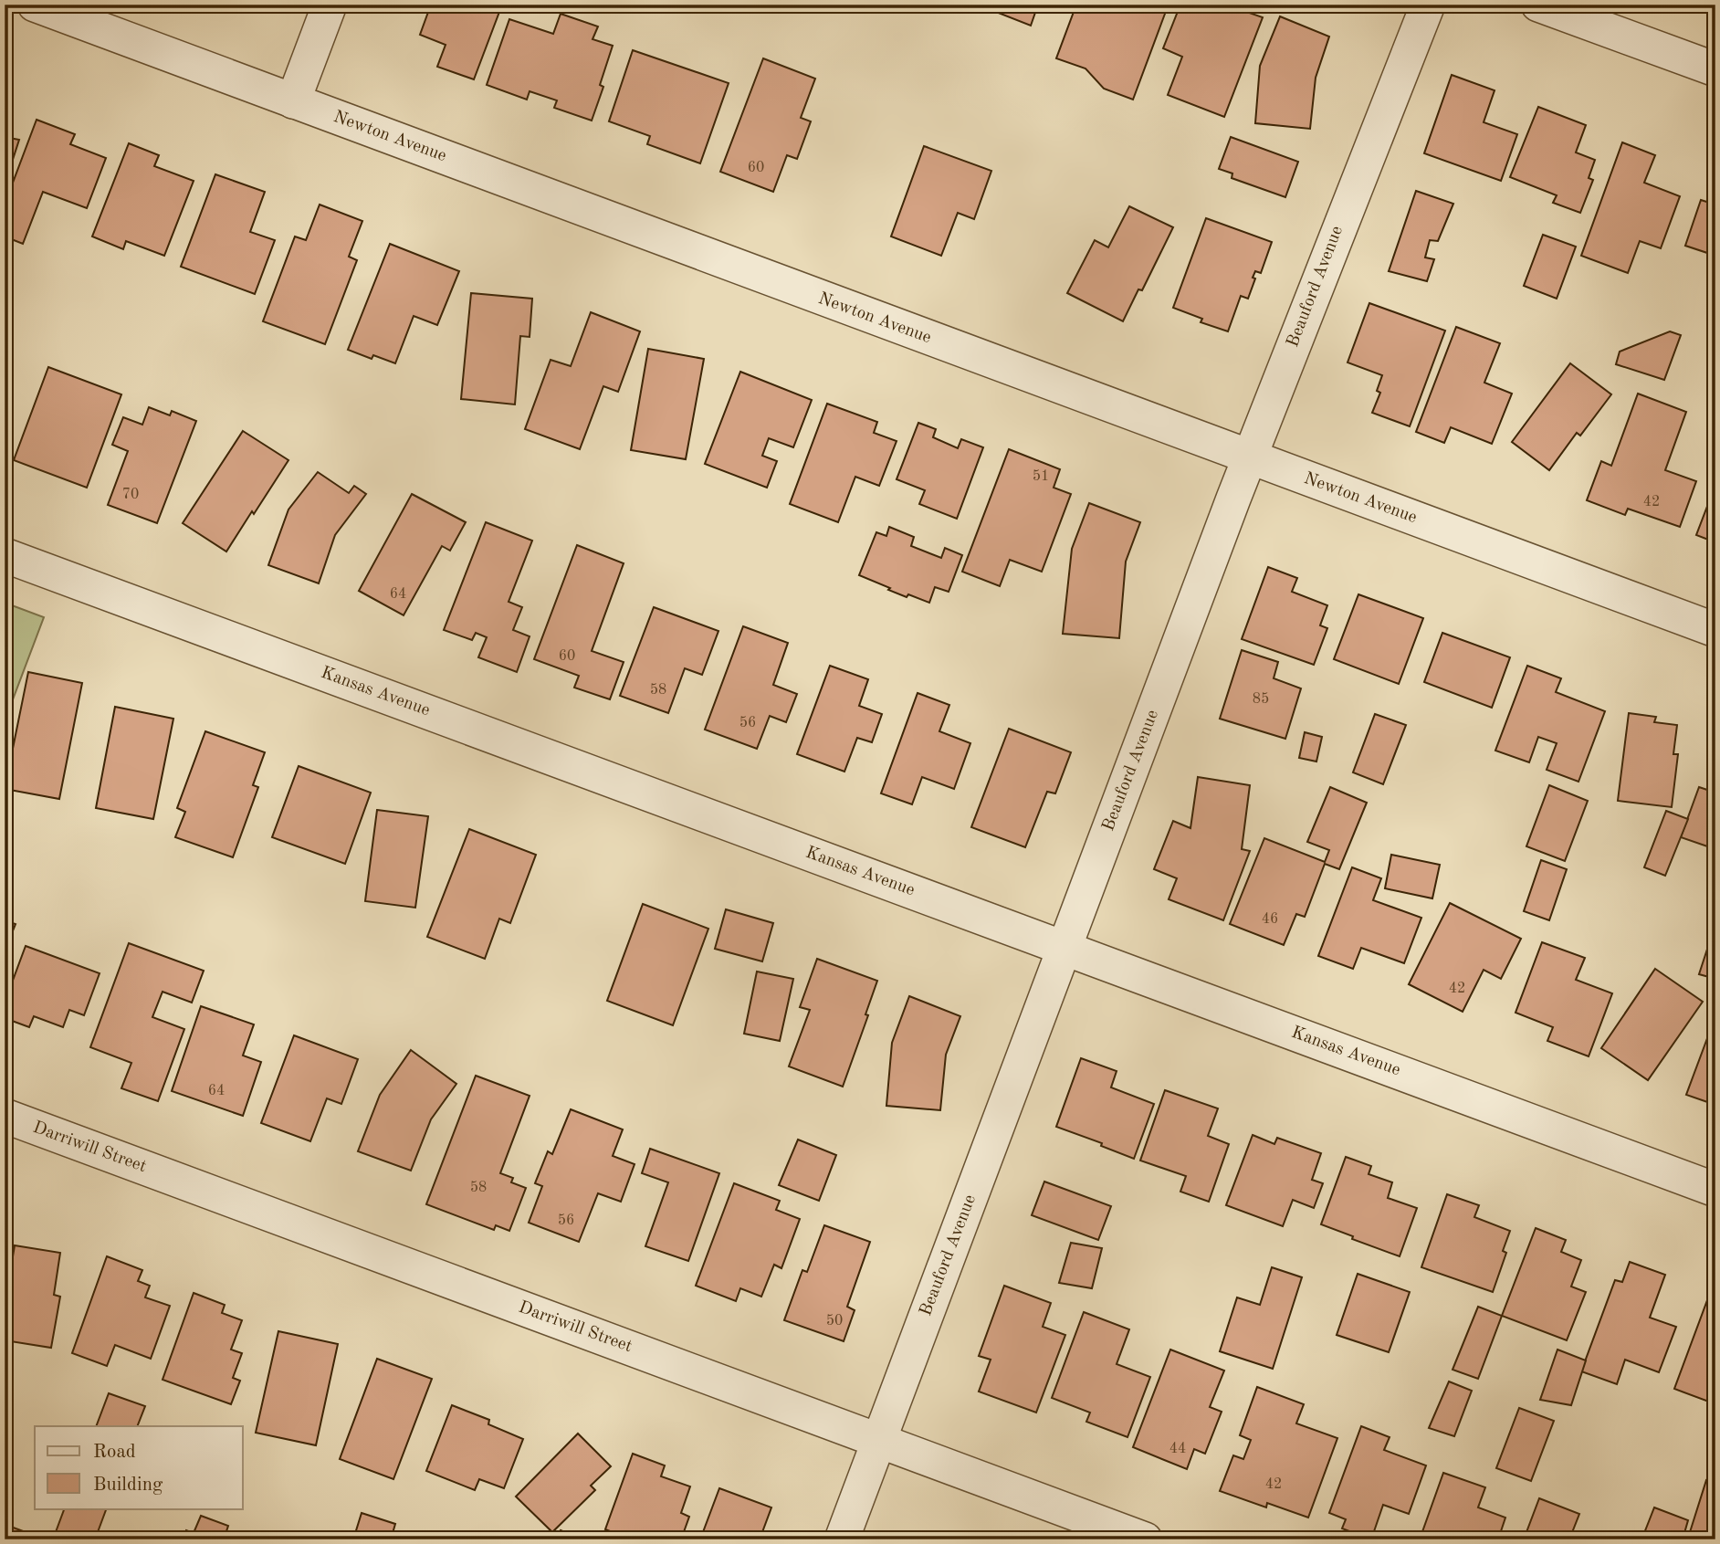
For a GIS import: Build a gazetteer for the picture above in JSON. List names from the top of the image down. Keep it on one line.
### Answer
{"streets":{"street":["Newton Avenue","Beauford Avenue","Kansas Avenue","Darriwill Street"]},"crossings":[["Newton Avenue","Beauford Avenue"],["Beauford Avenue","Kansas Avenue"],["Beauford Avenue","Darriwill Street"]],"house_numbers":["60","51","70","42","64","60","58","85","56","46","42","64","58","56","50","44","42"],"legend":["Road","Building"]}
